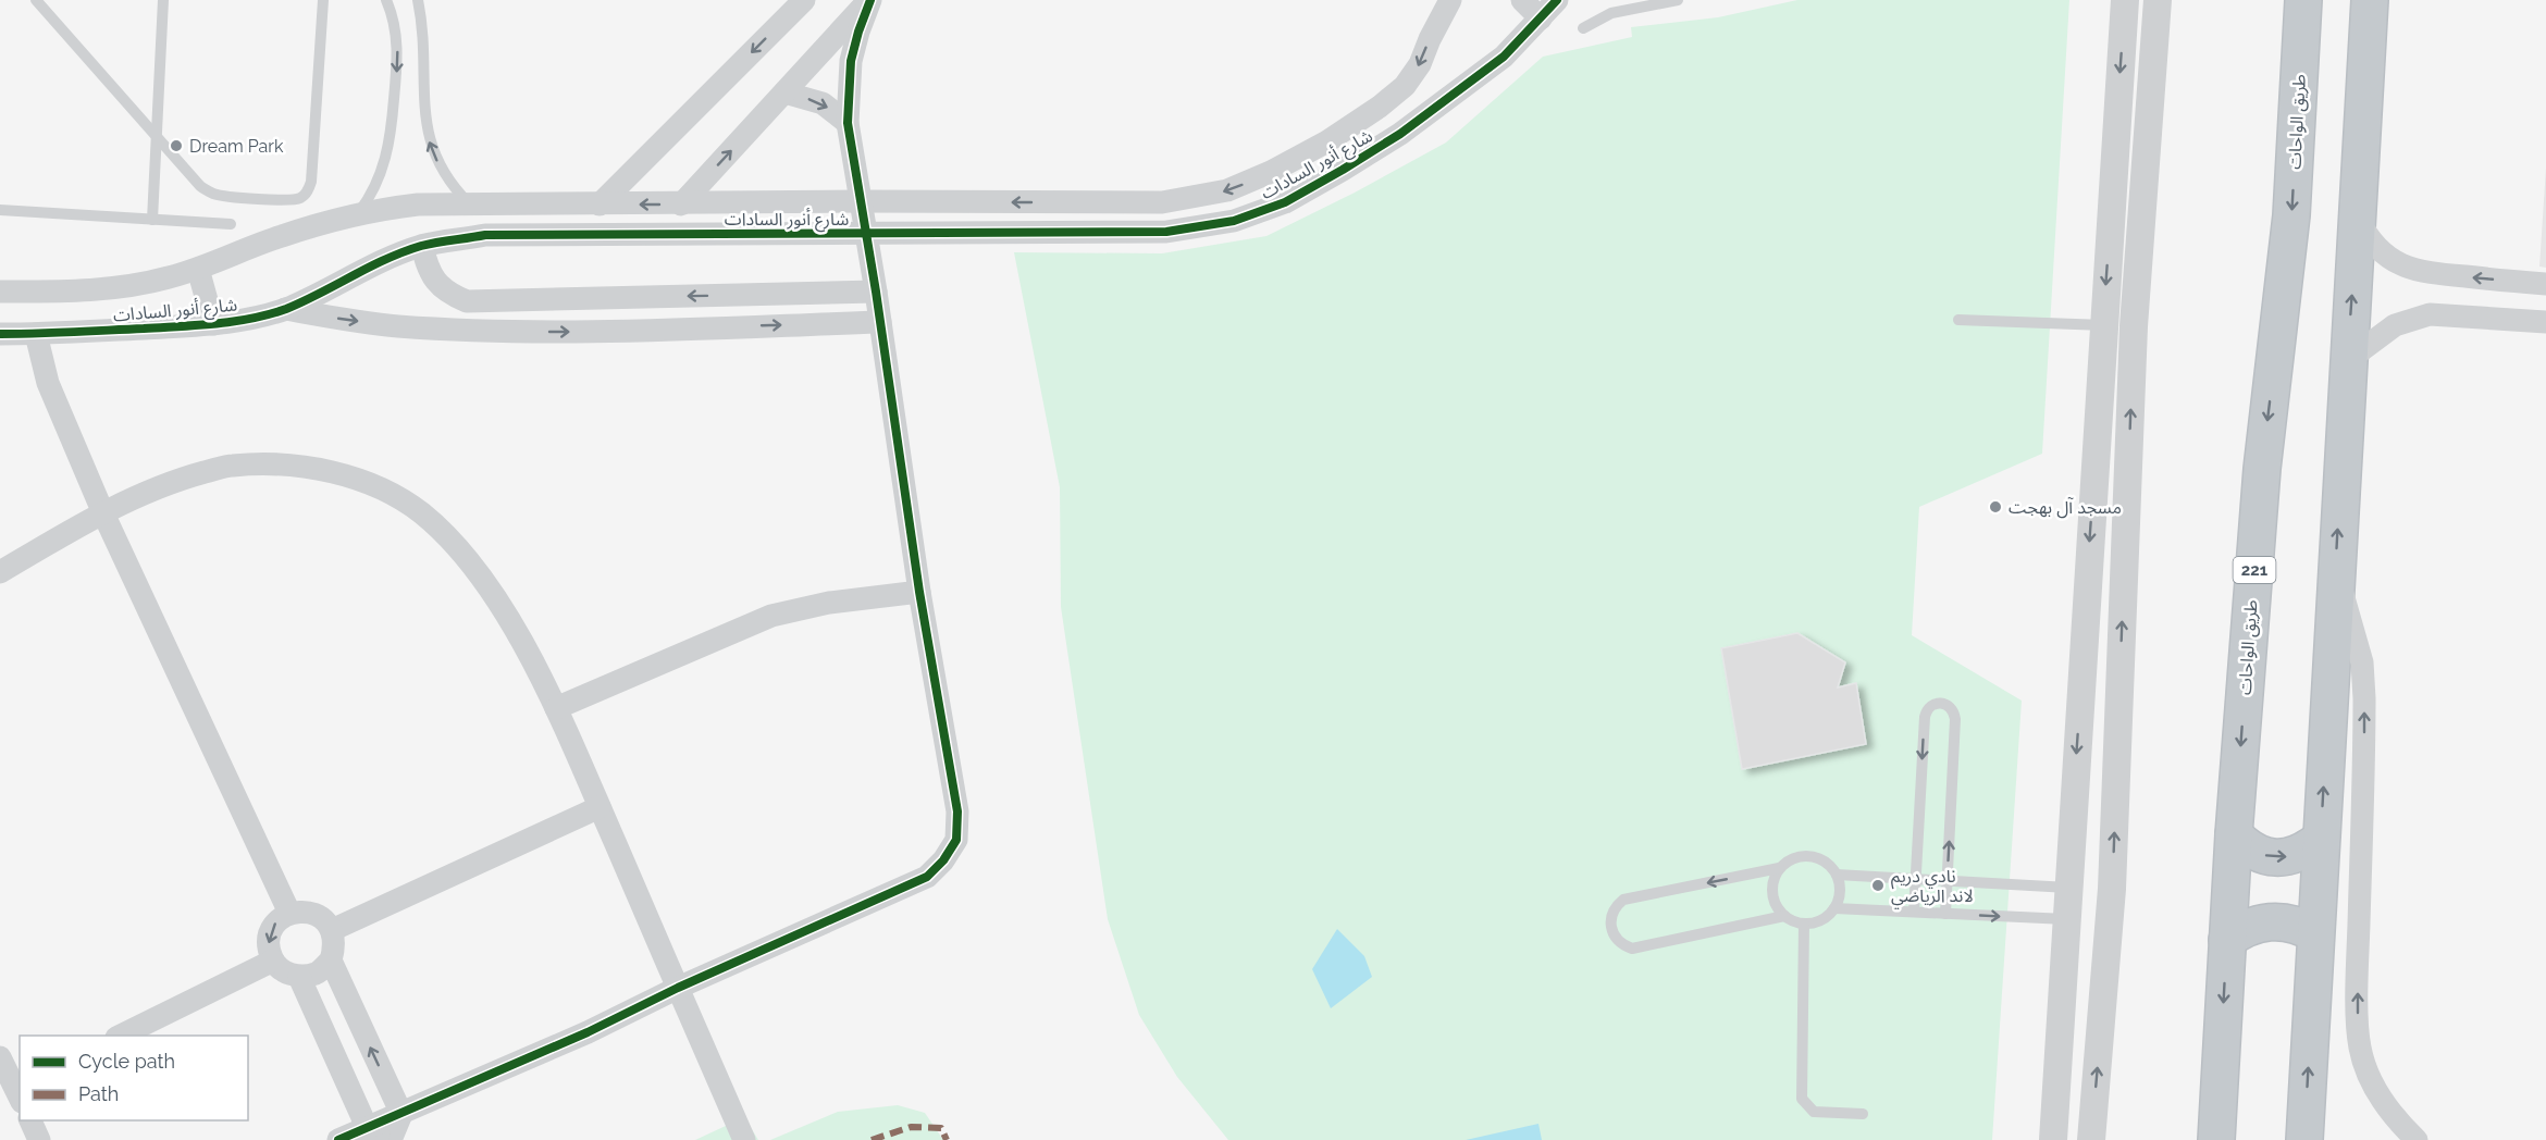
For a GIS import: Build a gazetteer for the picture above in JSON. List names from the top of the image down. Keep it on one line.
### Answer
{"streets":{"highway":["طريق الواحات","221"],"street":["شارع أنور السادات"]},"places":["Dream Park","مسجد آل بهجت","نادي دريم لاند الرياضي"],"legend":["Cycle path","Path"]}
